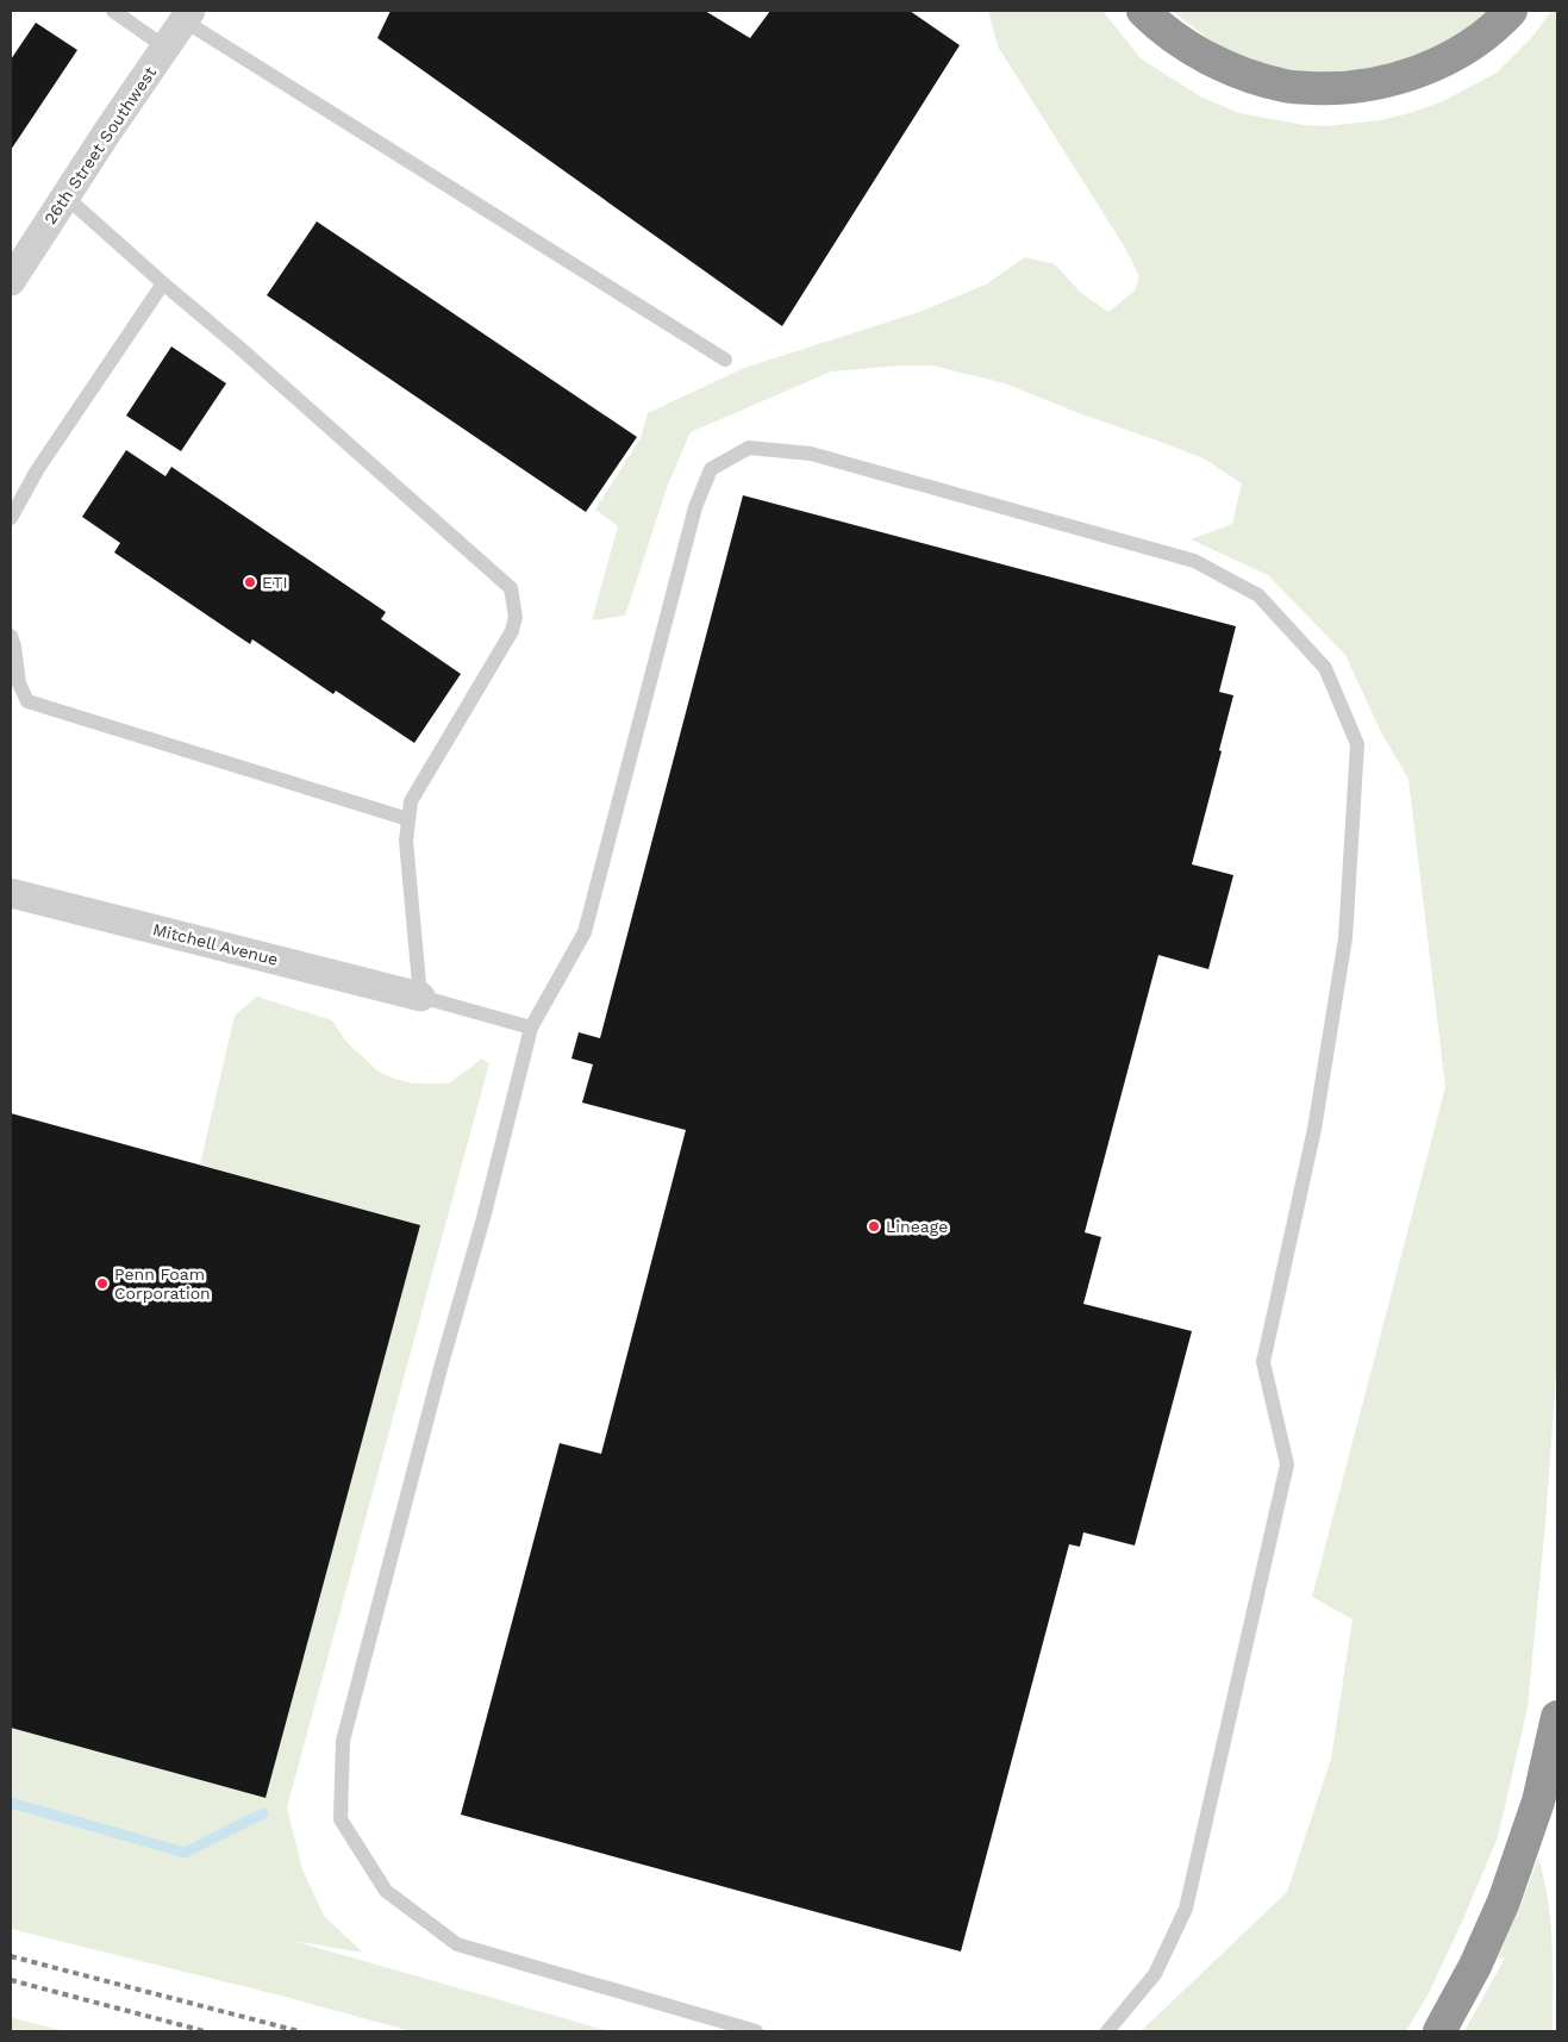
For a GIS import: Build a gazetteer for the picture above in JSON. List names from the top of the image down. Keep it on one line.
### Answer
{"streets":{"street":["26th Street Southwest","Mitchell Avenue"]},"places":["ETI","Lineage","Penn Foam Corporation"]}
